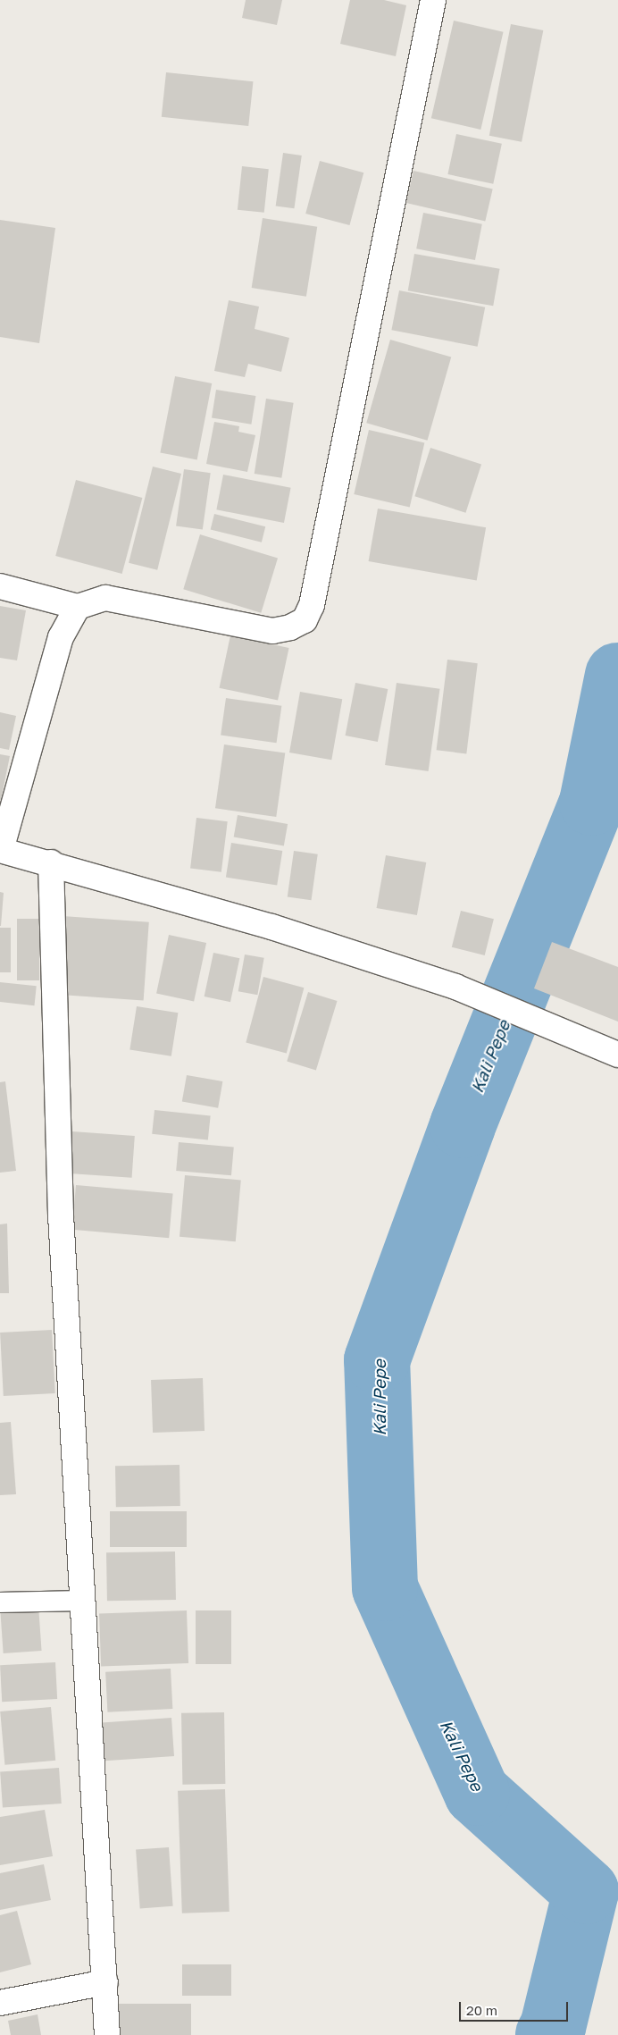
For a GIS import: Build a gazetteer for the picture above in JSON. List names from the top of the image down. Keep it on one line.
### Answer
{"water":["Kali Pepe"],"scale_bar":"20 m"}
